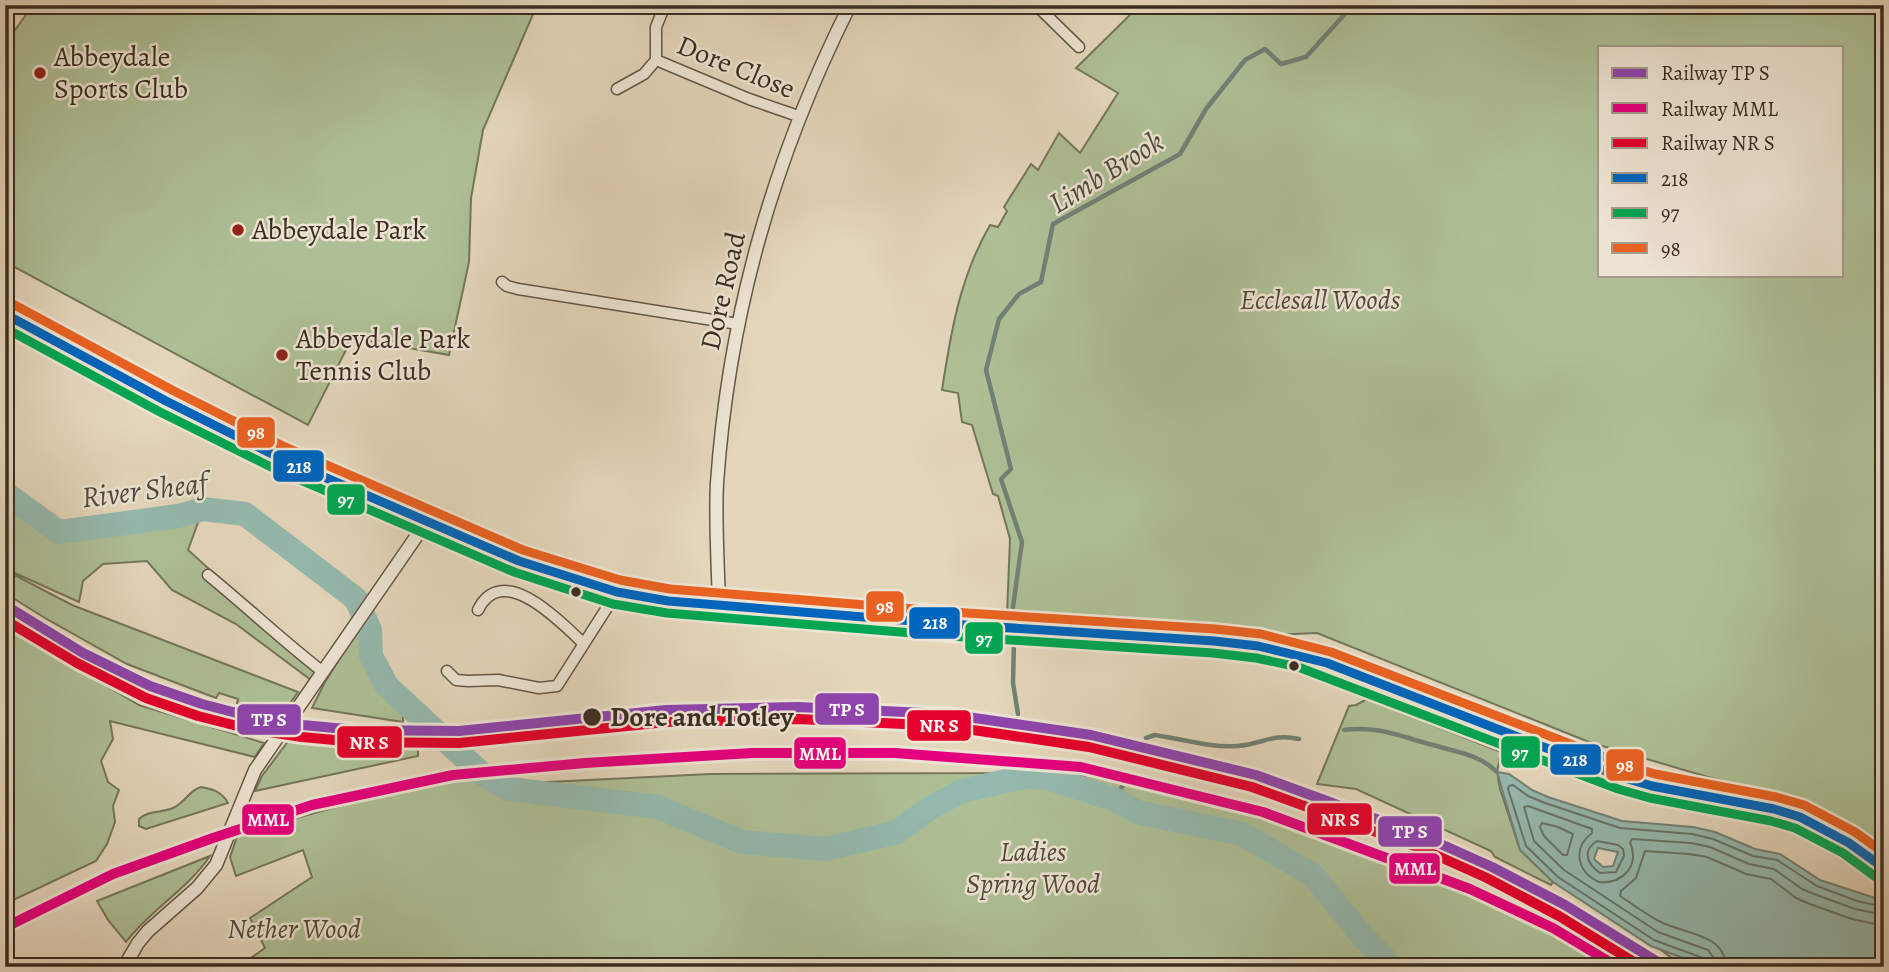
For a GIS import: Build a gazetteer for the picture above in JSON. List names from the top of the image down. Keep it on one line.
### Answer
{"streets":{"street":["Dore Close","Dore Road"]},"crossings":[["Dore Close","Dore Road"]],"water":["Limb Brook","River Sheaf"],"parks":["Ecclesall Woods","Ladies Spring Wood","Nether Wood"],"places":["Abbeydale Sports Club","Abbeydale Park","Abbeydale Park Tennis Club","Dore and Totley"],"lines":["transit line 98","transit line 218","transit line 97","rail line MML"],"legend":["Railway TP S","Railway MML","Railway NR S","218","97","98"]}
